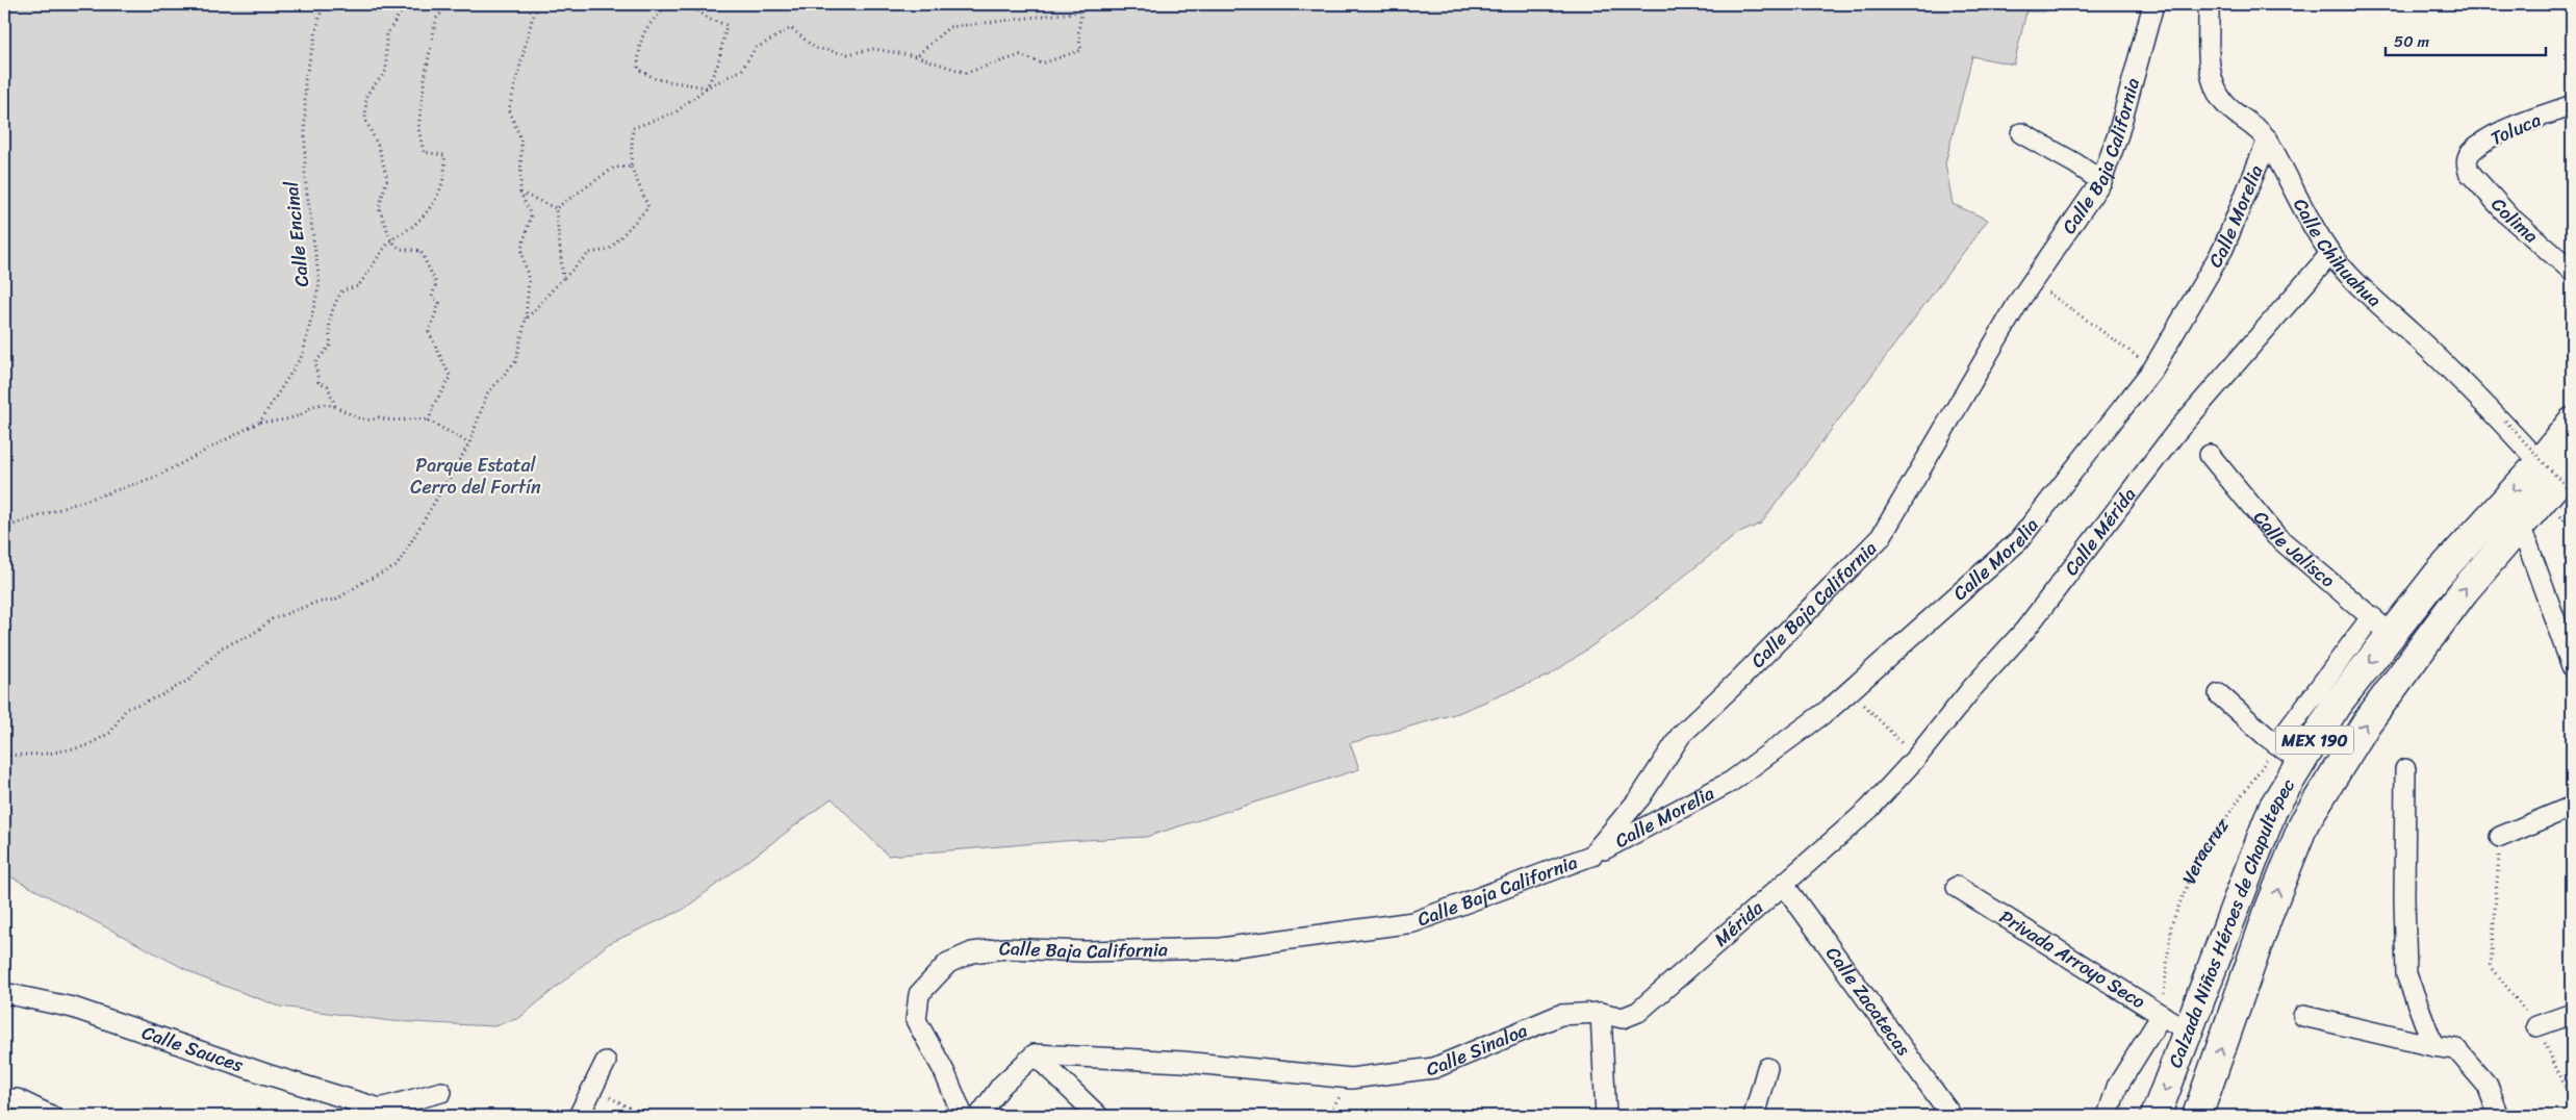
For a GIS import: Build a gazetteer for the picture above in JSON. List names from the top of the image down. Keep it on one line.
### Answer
{"streets":{"main road":["MEX 190","Calzada Niños Héroes de Chapultepec"],"street":["Toluca","Calle Baja California","Calle Morelia","Colima","Calle Chihuahua","Calle Mérida","Calle Jalisco","Mérida","Privada Arroyo Seco","Calle Zacatecas","Calle Sinaloa","Calle Sauces"],"path":["Calle Encinal","Veracruz"]},"crossings":[["Toluca","Colima"],["Calle Baja California","Calle Morelia"],["Calle Morelia","Calle Chihuahua"],["Calle Chihuahua","Calle Mérida"],["Calle Chihuahua","Calzada Niños Héroes de Chapultepec"],["Calle Mérida","Mérida"],["Calle Jalisco","Calzada Niños Héroes de Chapultepec"],["Veracruz","Privada Arroyo Seco"],["Mérida","Calle Zacatecas"],["Mérida","Calle Sinaloa"],["Calzada Niños Héroes de Chapultepec","Privada Arroyo Seco"]],"parks":["Parque Estatal Cerro del Fortín"],"scale_bar":"50 m"}
